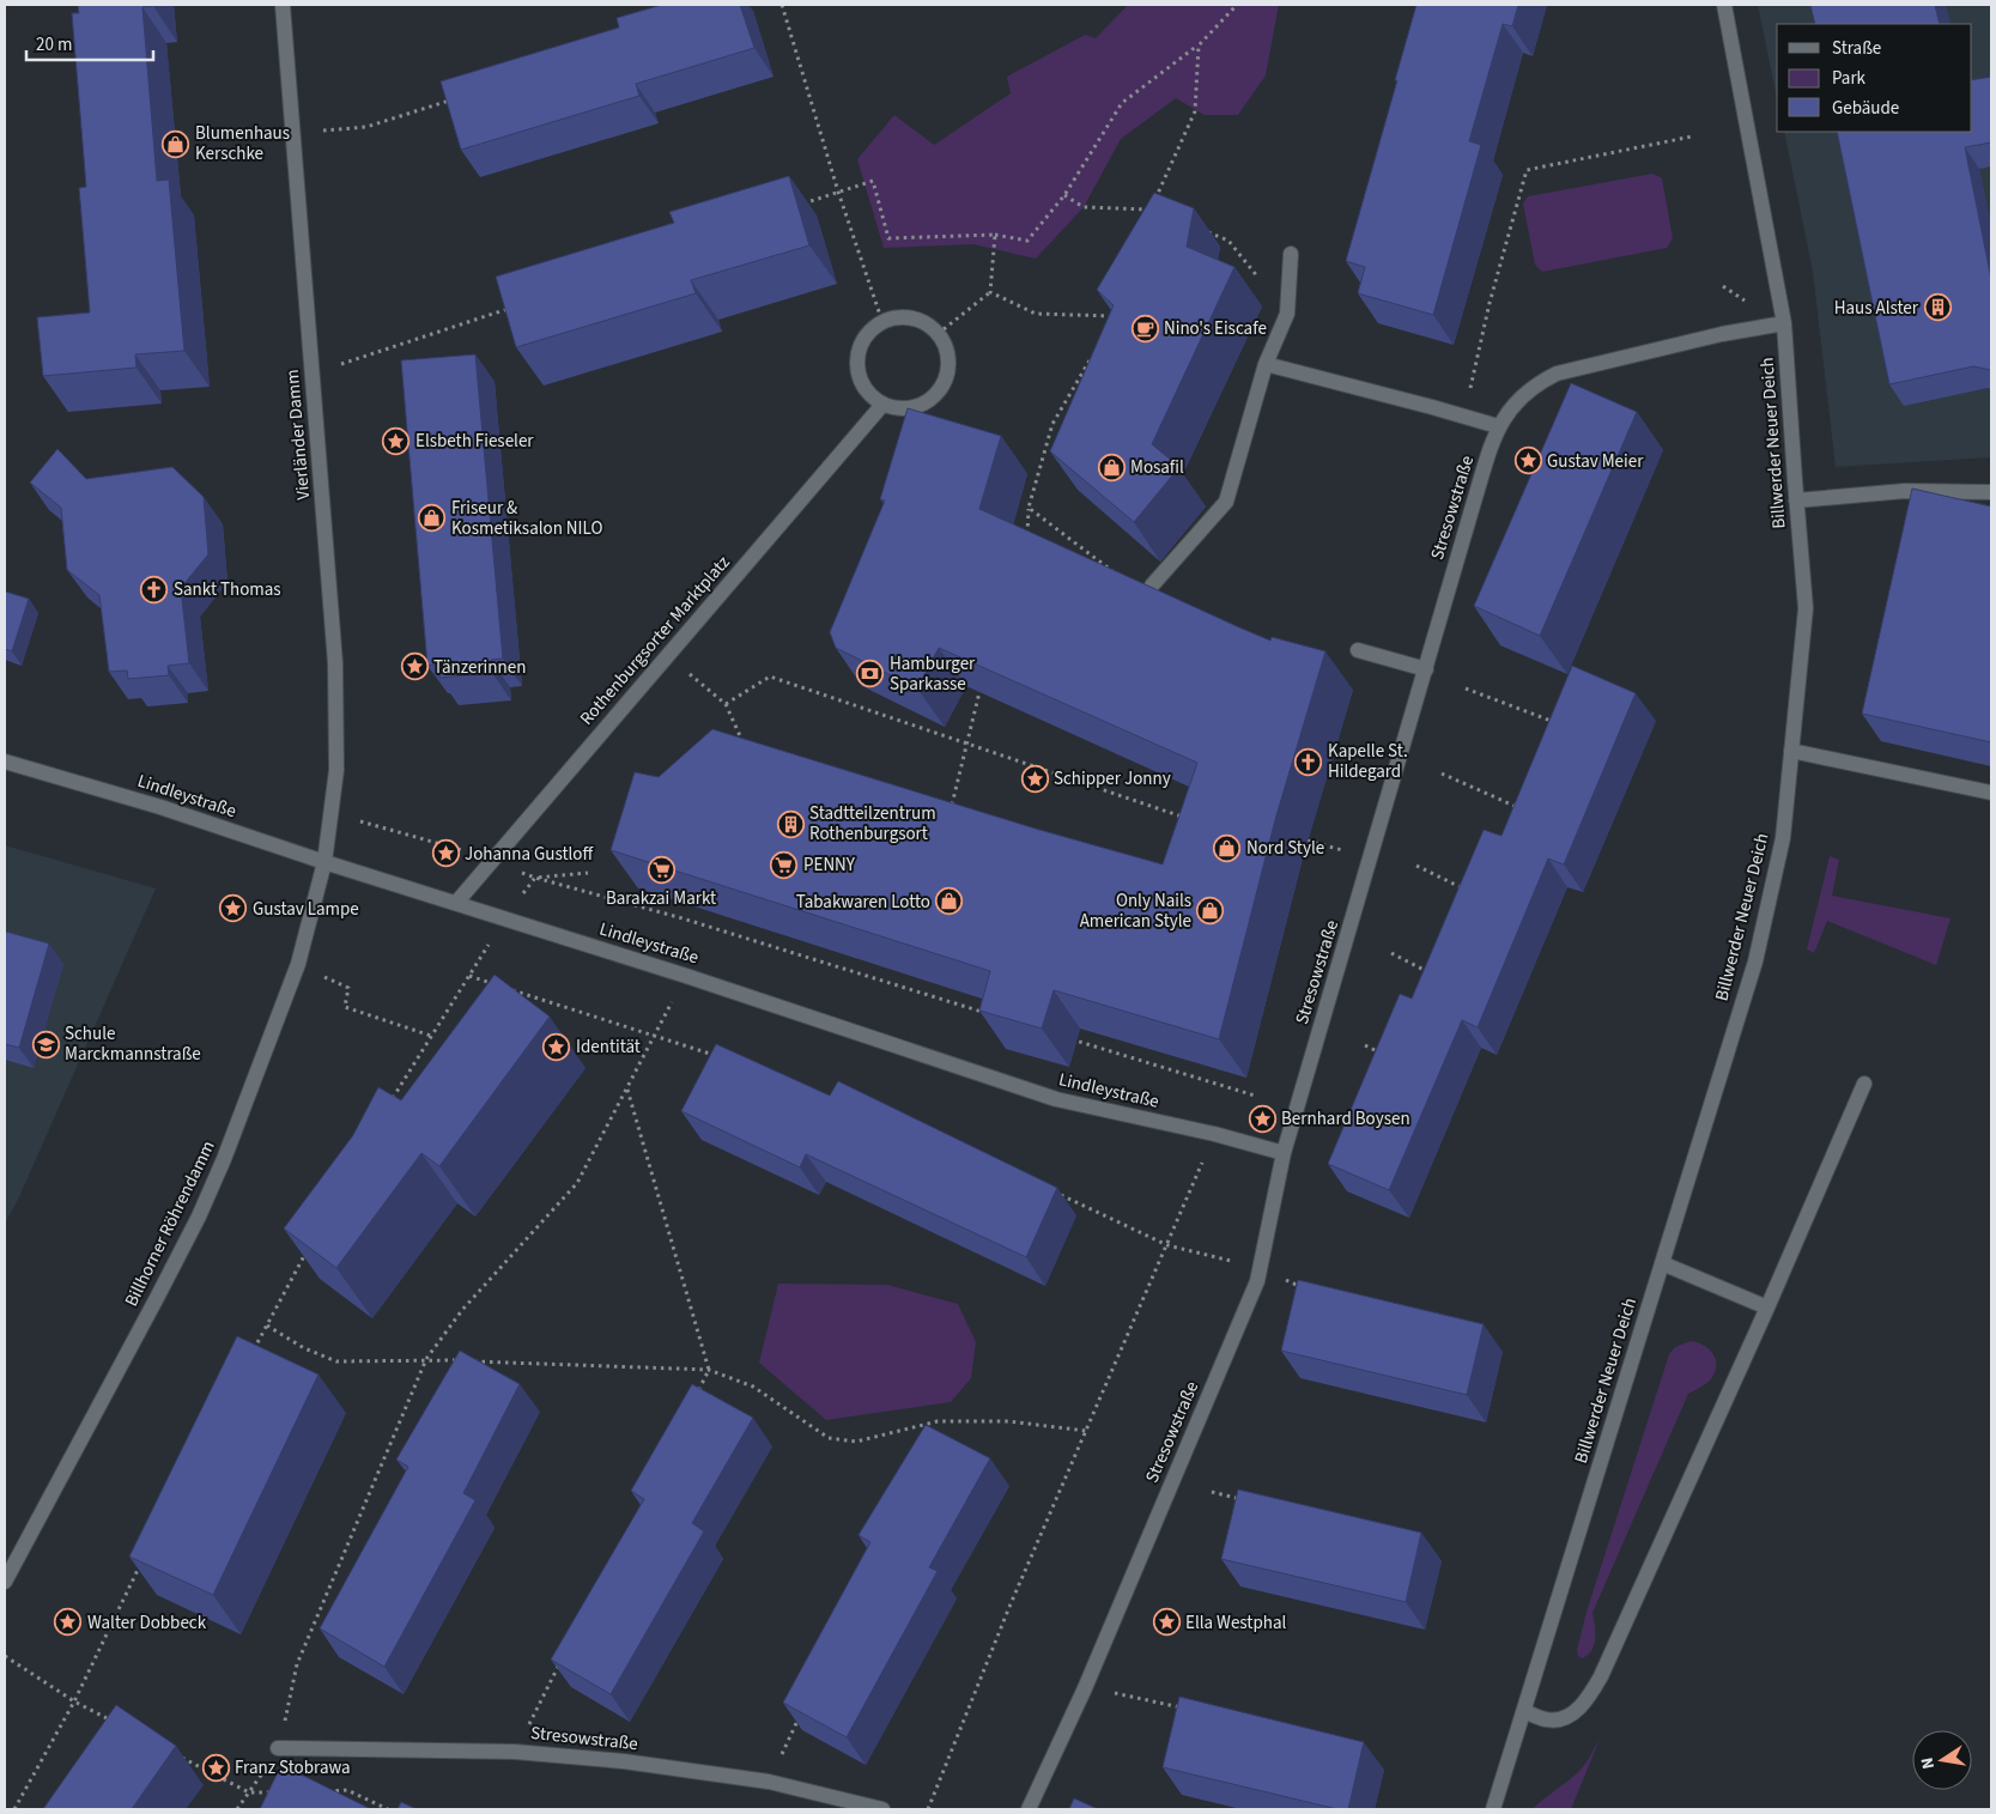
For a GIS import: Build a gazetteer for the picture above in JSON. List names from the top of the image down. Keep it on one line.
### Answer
{"streets":{"street":["Vierländer Damm","Billwerder Neuer Deich","Stresowstraße","Rothenburgsorter Marktplatz","Lindleystraße","Billhorner Röhrendamm"]},"crossings":[["Vierländer Damm","Lindleystraße"],["Vierländer Damm","Billhorner Röhrendamm"],["Billwerder Neuer Deich","Stresowstraße"],["Stresowstraße","Lindleystraße"],["Rothenburgsorter Marktplatz","Lindleystraße"],["Lindleystraße","Billhorner Röhrendamm"]],"places":{"shop":["Blumenhaus Kerschke","Mosafil","Friseur & Kosmetiksalon NILO","Nord Style","Tabakwaren Lotto","Only Nails American Style"],"building":["Haus Alster","Stadtteilzentrum Rothenburgsort"],"cafe":["Nino's Eiscafe"],"place":["Elsbeth Fieseler","Gustav Meier","Tänzerinnen","Schipper Jonny","Johanna Gustloff","Gustav Lampe","Identität","Bernhard Boysen","Walter Dobbeck","Ella Westphal","Franz Stobrawa"],"church":["Sankt Thomas","Kapelle St. Hildegard"],"bank":["Hamburger Sparkasse"],"supermarket":["PENNY","Barakzai Markt"],"school or university":["Schule Marckmannstraße"]},"legend":["Straße","Park","Gebäude"],"scale_bar":"20 m","north":"left"}
